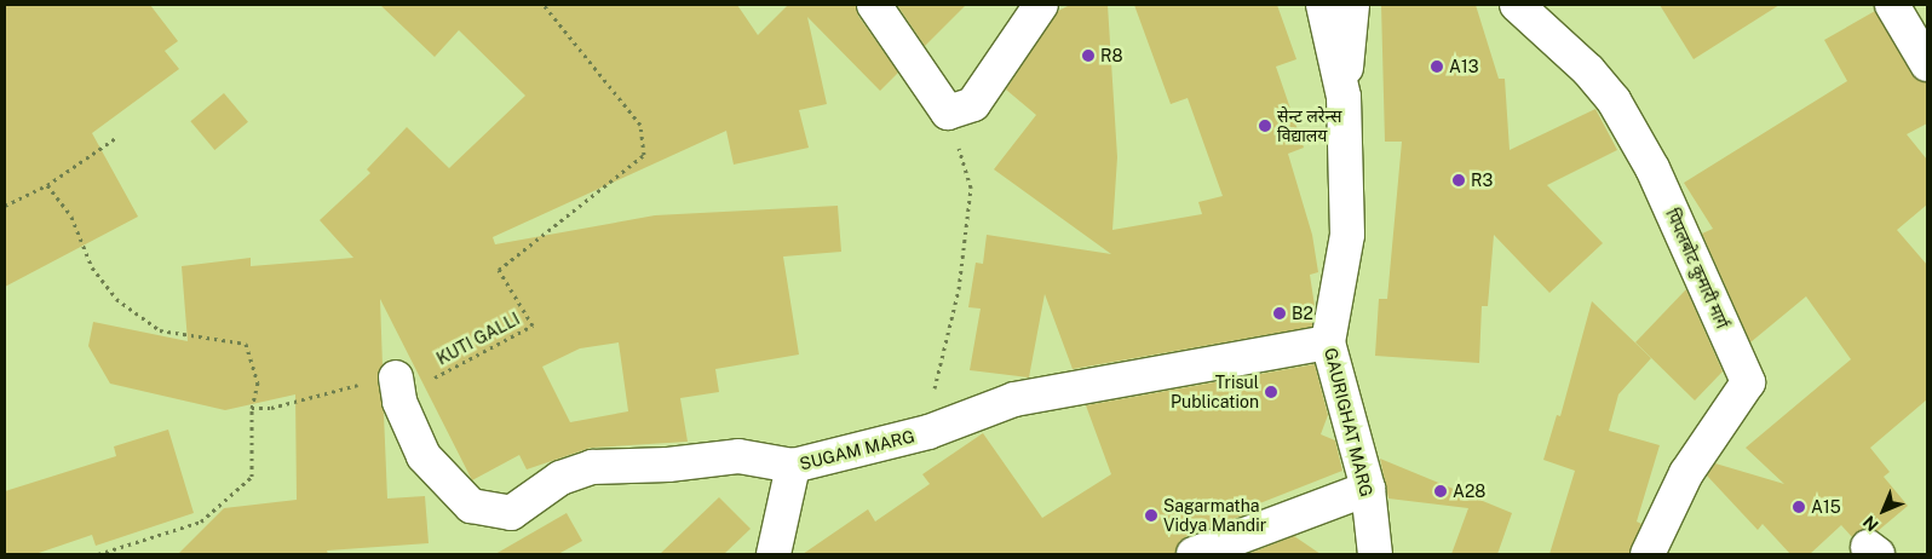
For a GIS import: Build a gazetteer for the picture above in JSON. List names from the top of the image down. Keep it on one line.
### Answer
{"streets":{"street":["पिपलबोट कुमारी मार्ग","GAURIGHAT MARG","SUGAM MARG"],"path":["KUTI GALLI"]},"crossings":[["KUTI GALLI","SUGAM MARG"],["GAURIGHAT MARG","SUGAM MARG"]],"places":["R8","A13","सेन्ट लरेन्स विद्यालय","R3","B2","Trisul Publication","A28","A15","Sagarmatha Vidya Mandir"],"north":"bottom left"}
